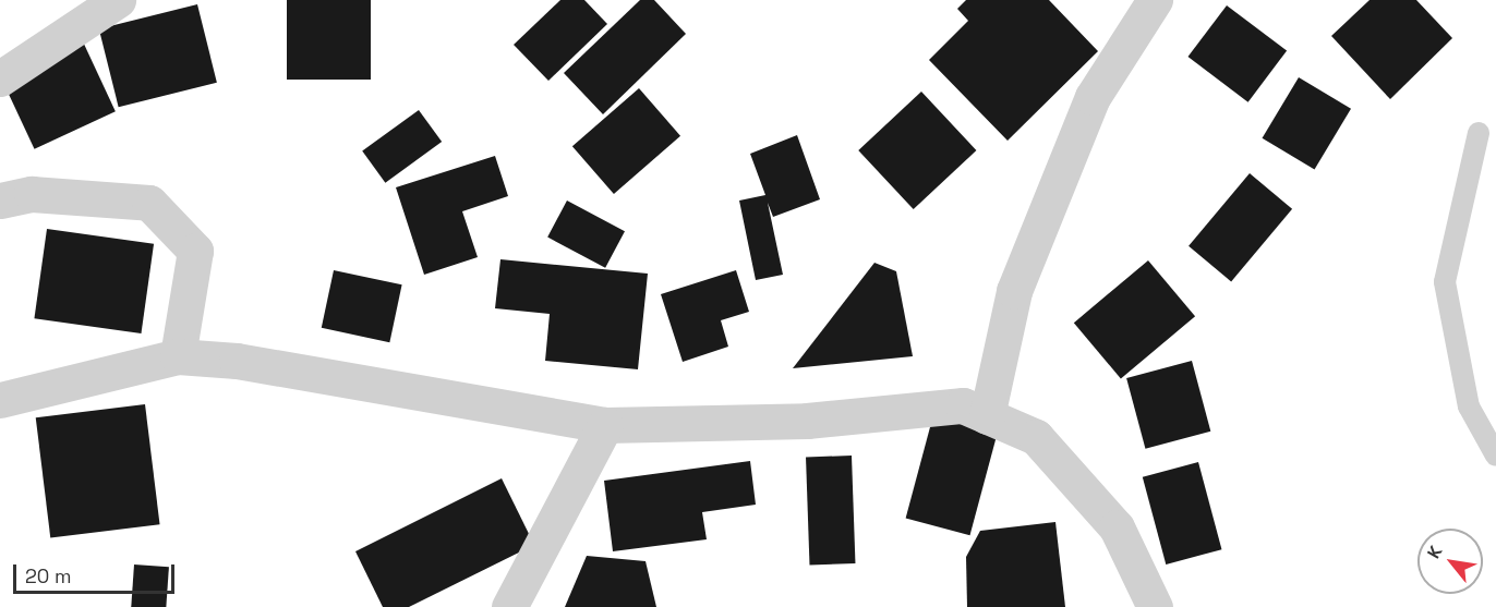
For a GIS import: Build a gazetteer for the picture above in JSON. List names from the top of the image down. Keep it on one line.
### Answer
{"scale_bar":"20 m","north":"top left"}
